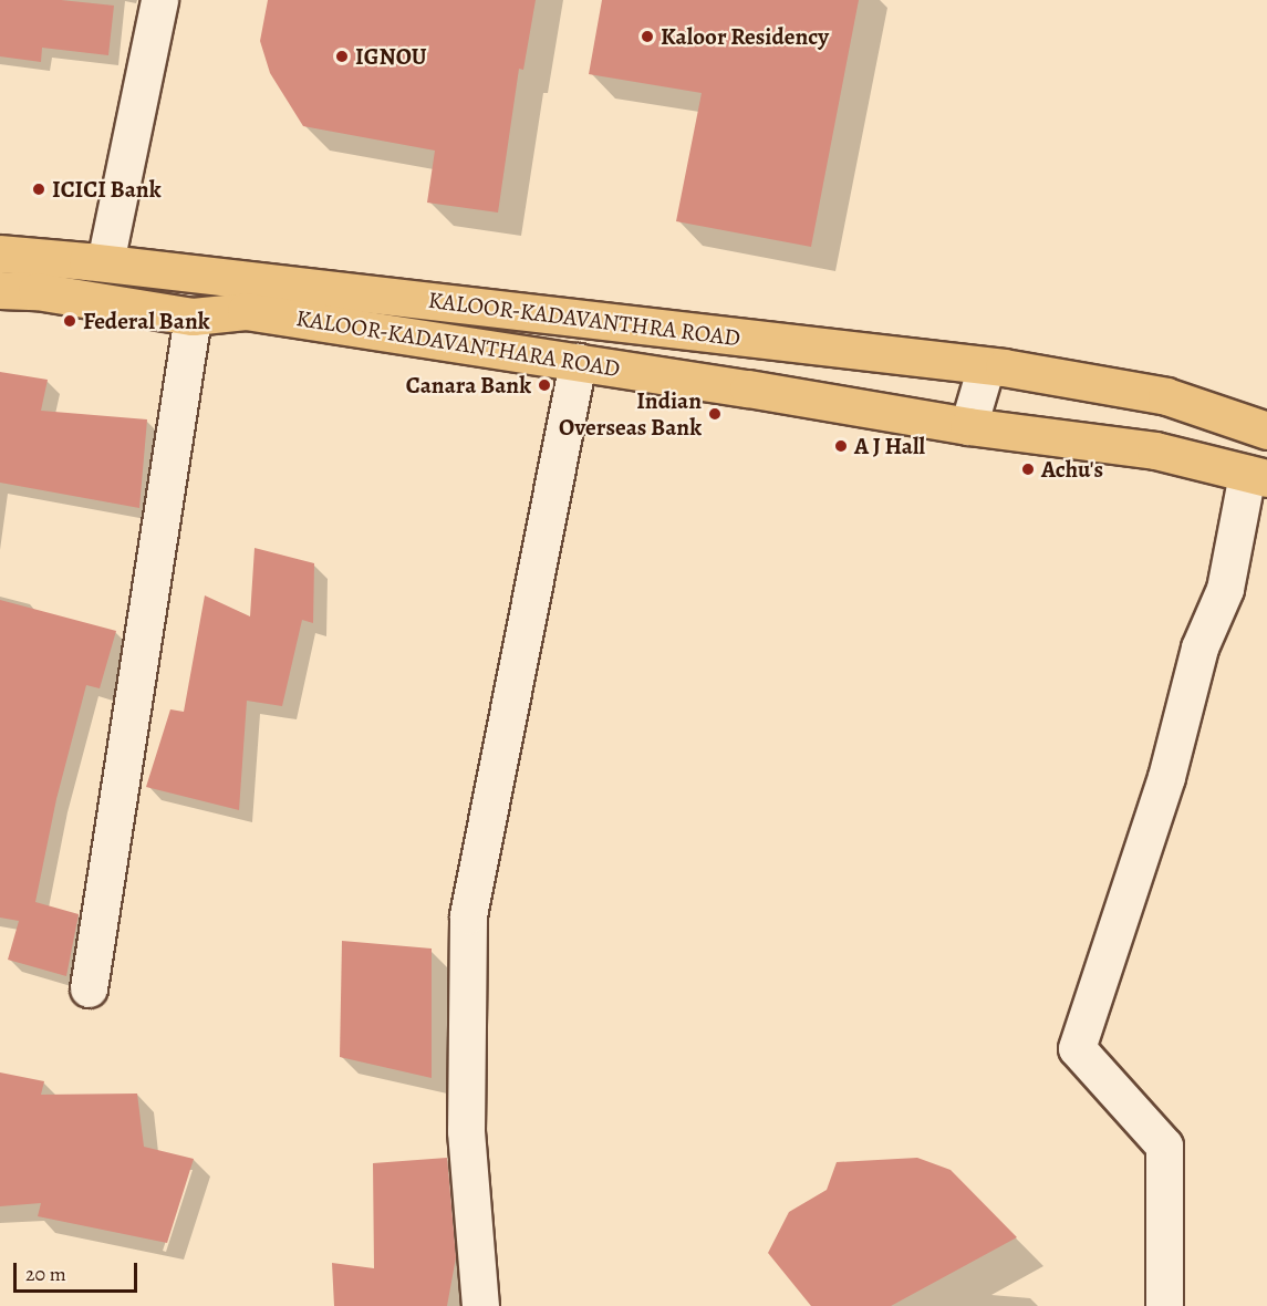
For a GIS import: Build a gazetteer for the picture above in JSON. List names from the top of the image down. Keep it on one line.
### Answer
{"streets":{"main road":["KALOOR-KADAVANTHRA ROAD","KALOOR-KADAVANTHARA ROAD"]},"places":["Kaloor Residency","IGNOU","ICICI Bank","Federal Bank","Canara Bank","Indian Overseas Bank","A J Hall","Achu's"],"scale_bar":"20 m"}
